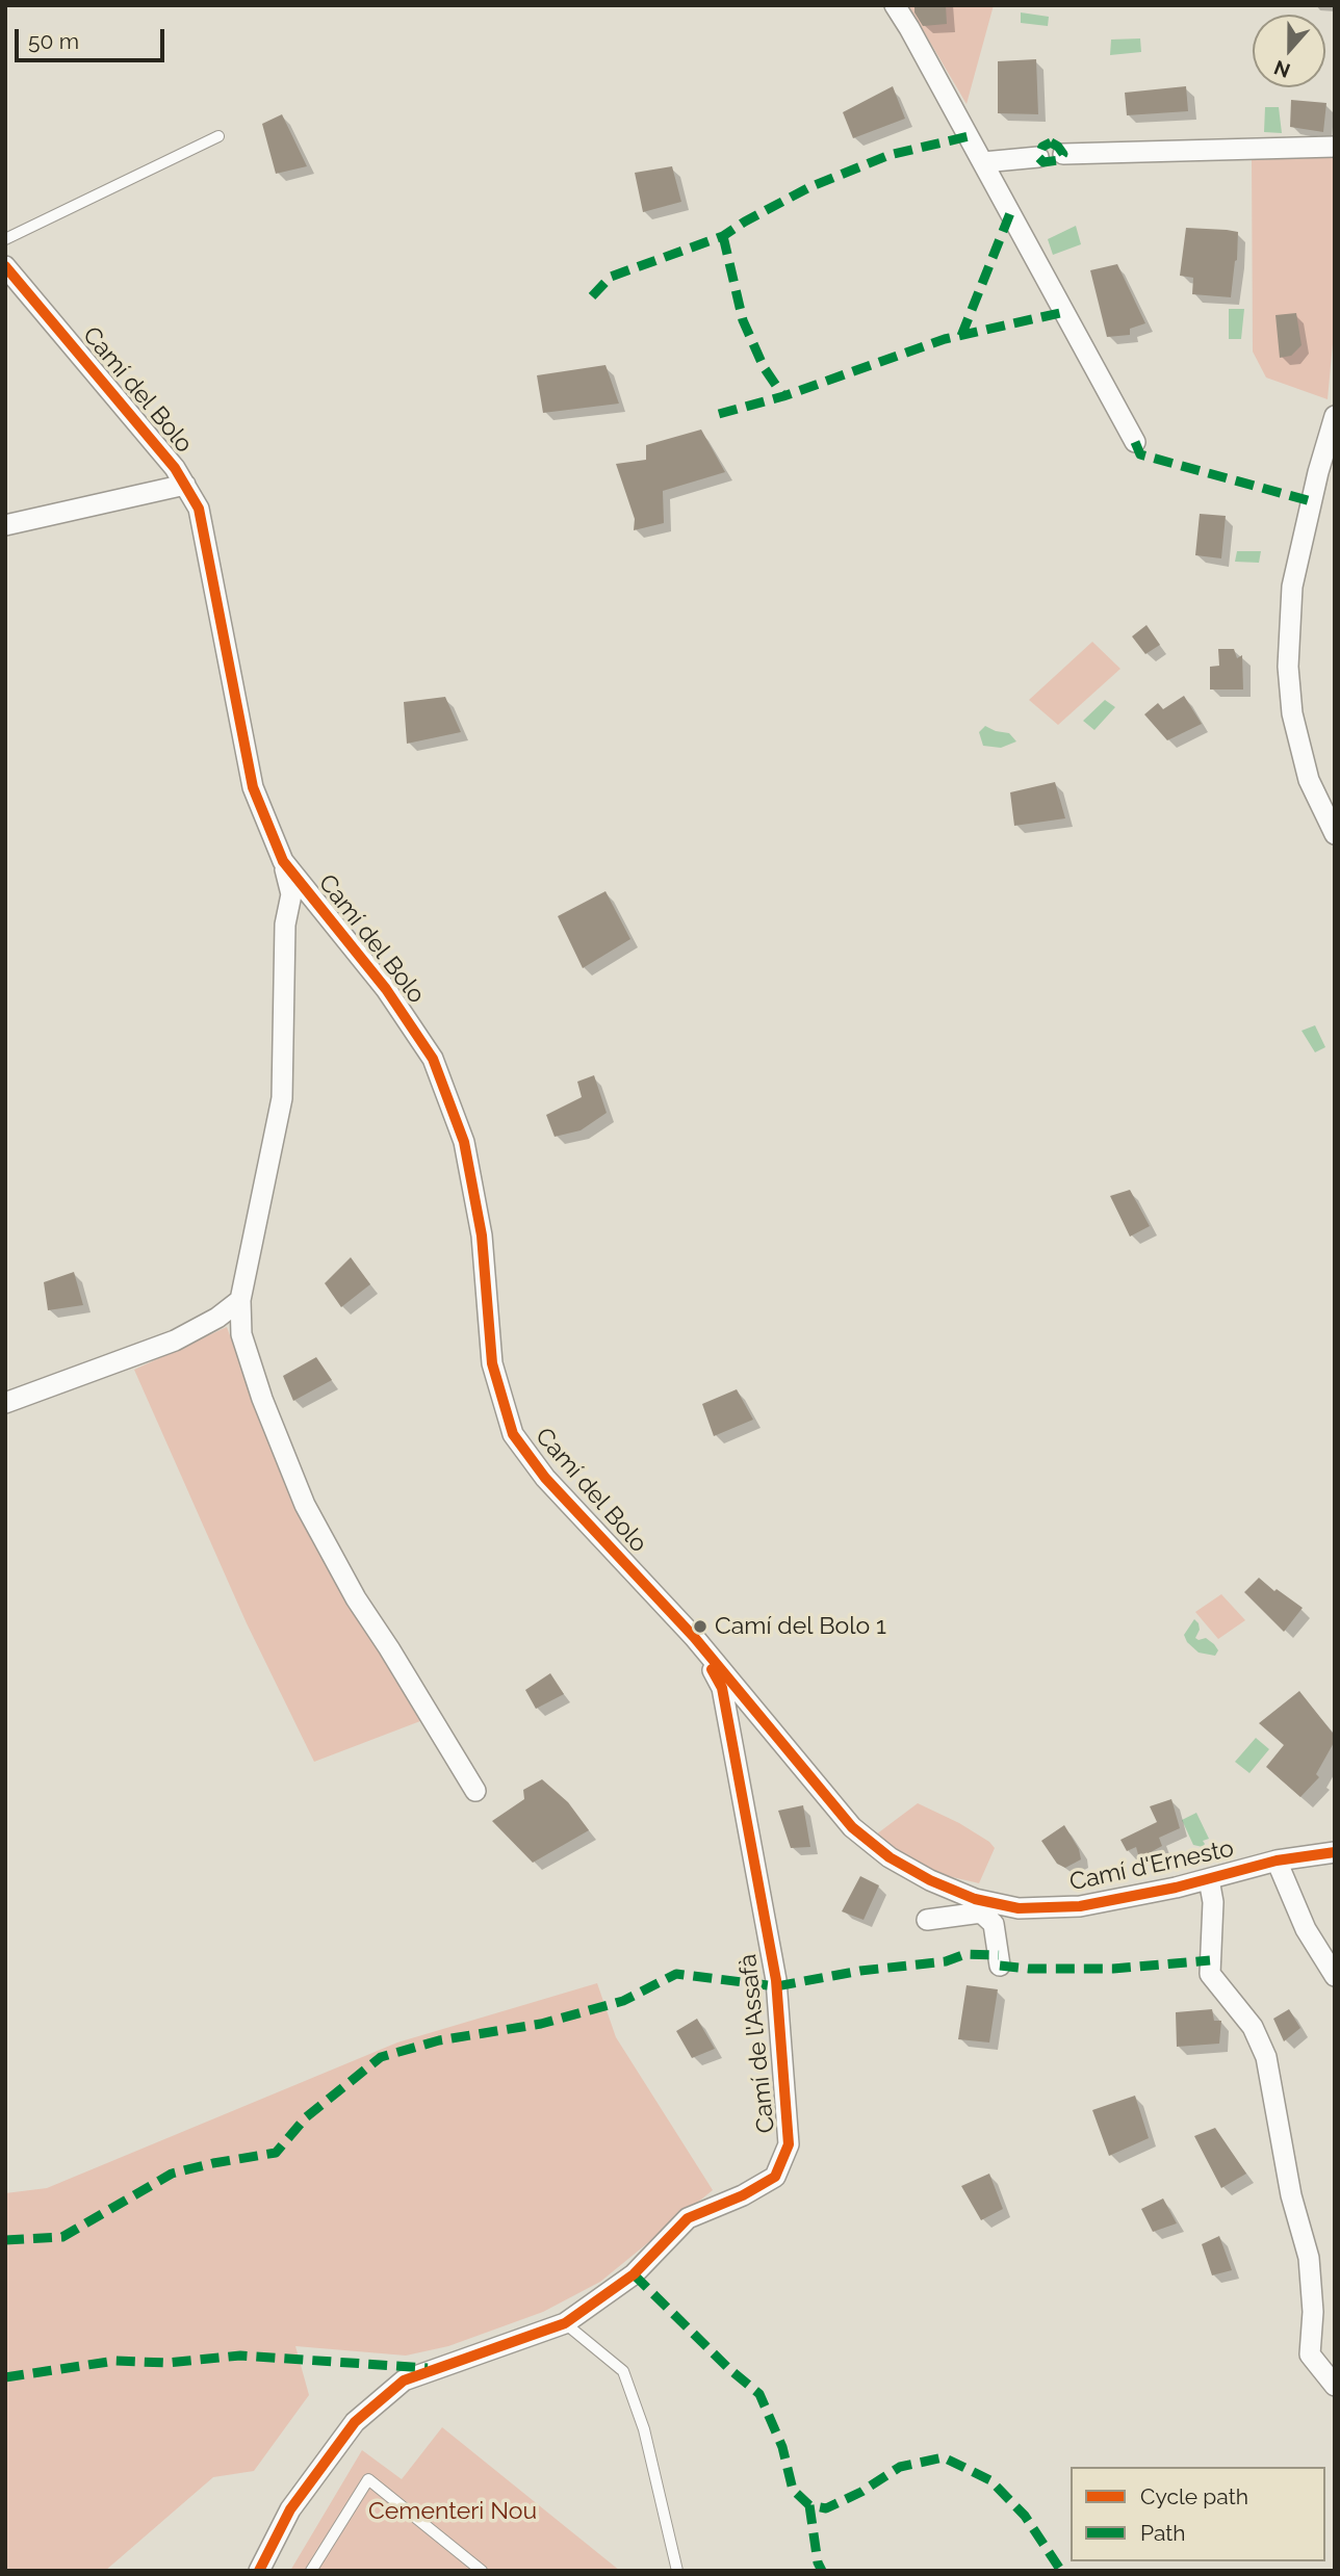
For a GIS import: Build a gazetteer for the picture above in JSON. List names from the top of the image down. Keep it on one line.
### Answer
{"streets":{"street":["Camí del Bolo","Camí d'Ernesto","Camí de l'Assafà"]},"crossings":[["Camí del Bolo","Camí d'Ernesto"],["Camí del Bolo","Camí de l'Assafà"],["Camí d'Ernesto","Camí de l'Assafà"]],"parks":["Cementeri Nou"],"places":["Camí del Bolo 1"],"legend":["Cycle path","Path"],"scale_bar":"50 m","north":"bottom"}
